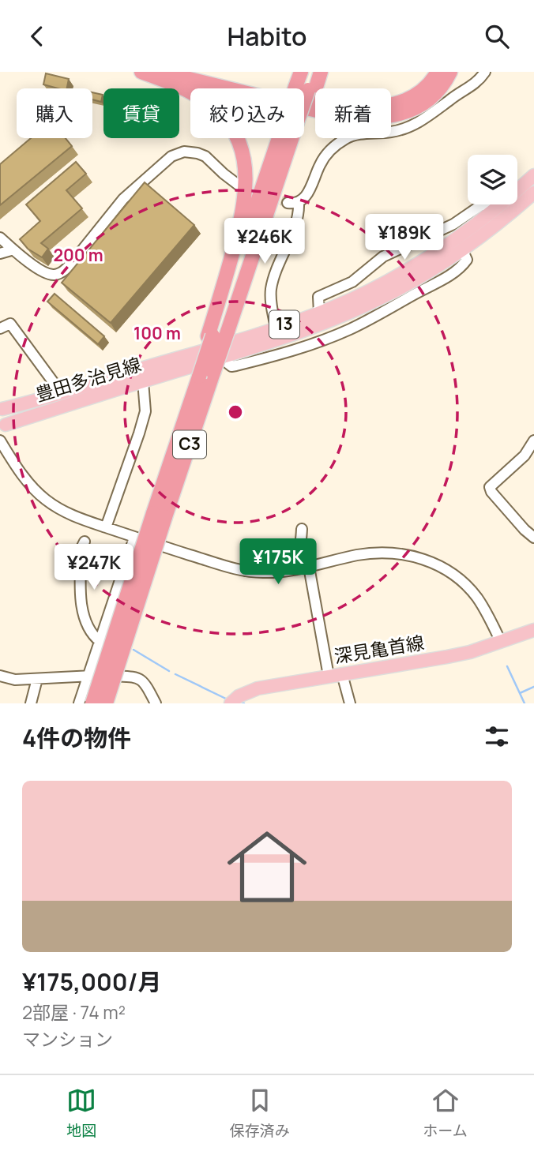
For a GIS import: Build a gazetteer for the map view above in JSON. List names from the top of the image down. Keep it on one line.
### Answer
{"streets":{"highway":["C3"],"main road":["13","豊田多治見線","深見亀首線"]},"page":{"header":"Habito","chip":["購入","賃貸","絞り込み","新着"],"price":["¥189K","¥246K","¥175K","¥247K"],"heading":"4件の物件","list":[{"name":"¥175,000/月","note":"2部屋 · 74 m² · マンション"}],"tabs":["地図","保存済み","ホーム"]},"rings":["200 m","100 m"]}
